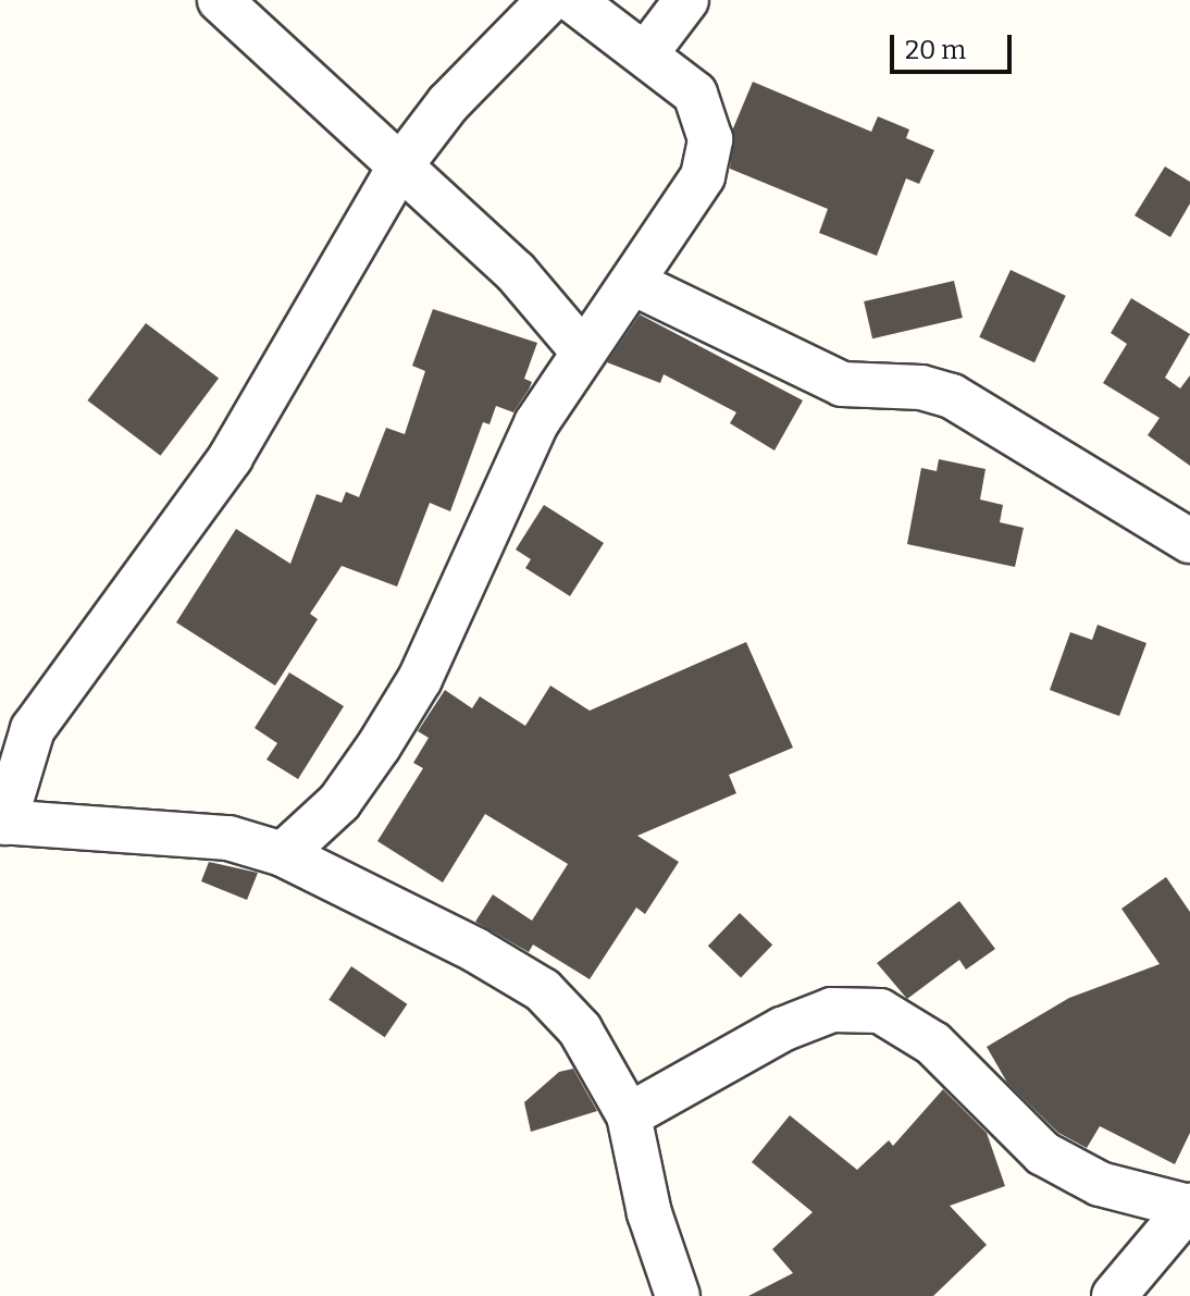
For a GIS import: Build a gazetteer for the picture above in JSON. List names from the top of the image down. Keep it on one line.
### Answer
{"scale_bar":"20 m"}
